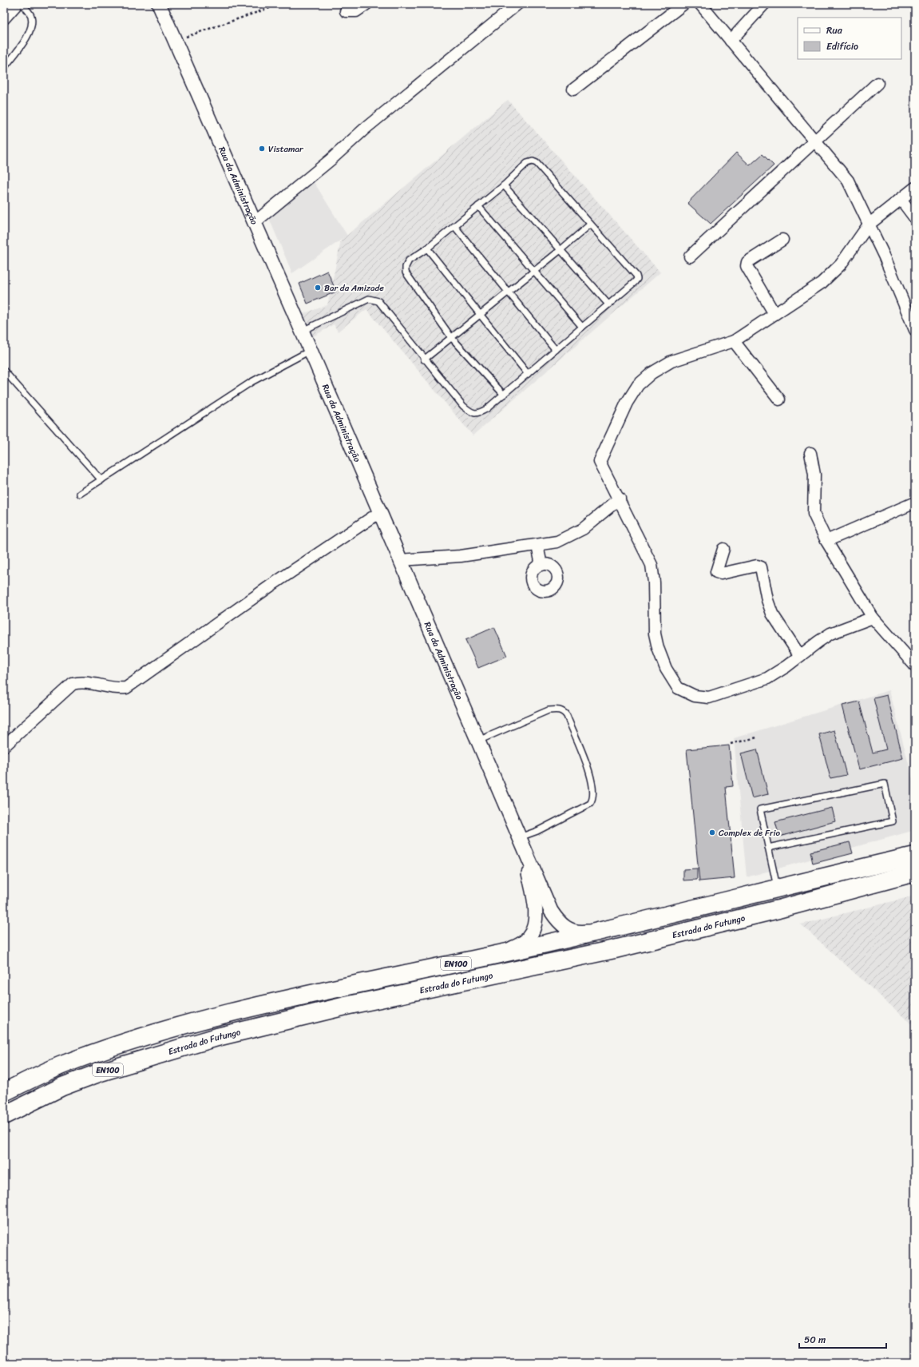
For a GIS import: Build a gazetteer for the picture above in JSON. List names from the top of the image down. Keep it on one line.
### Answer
{"streets":{"highway":["Estrada do Futungo","EN100"],"street":["Rua da Administração"]},"places":["Vistamar","Bar da Amizade","Complex de Frio"],"legend":["Rua","Edifício"],"scale_bar":"50 m"}
